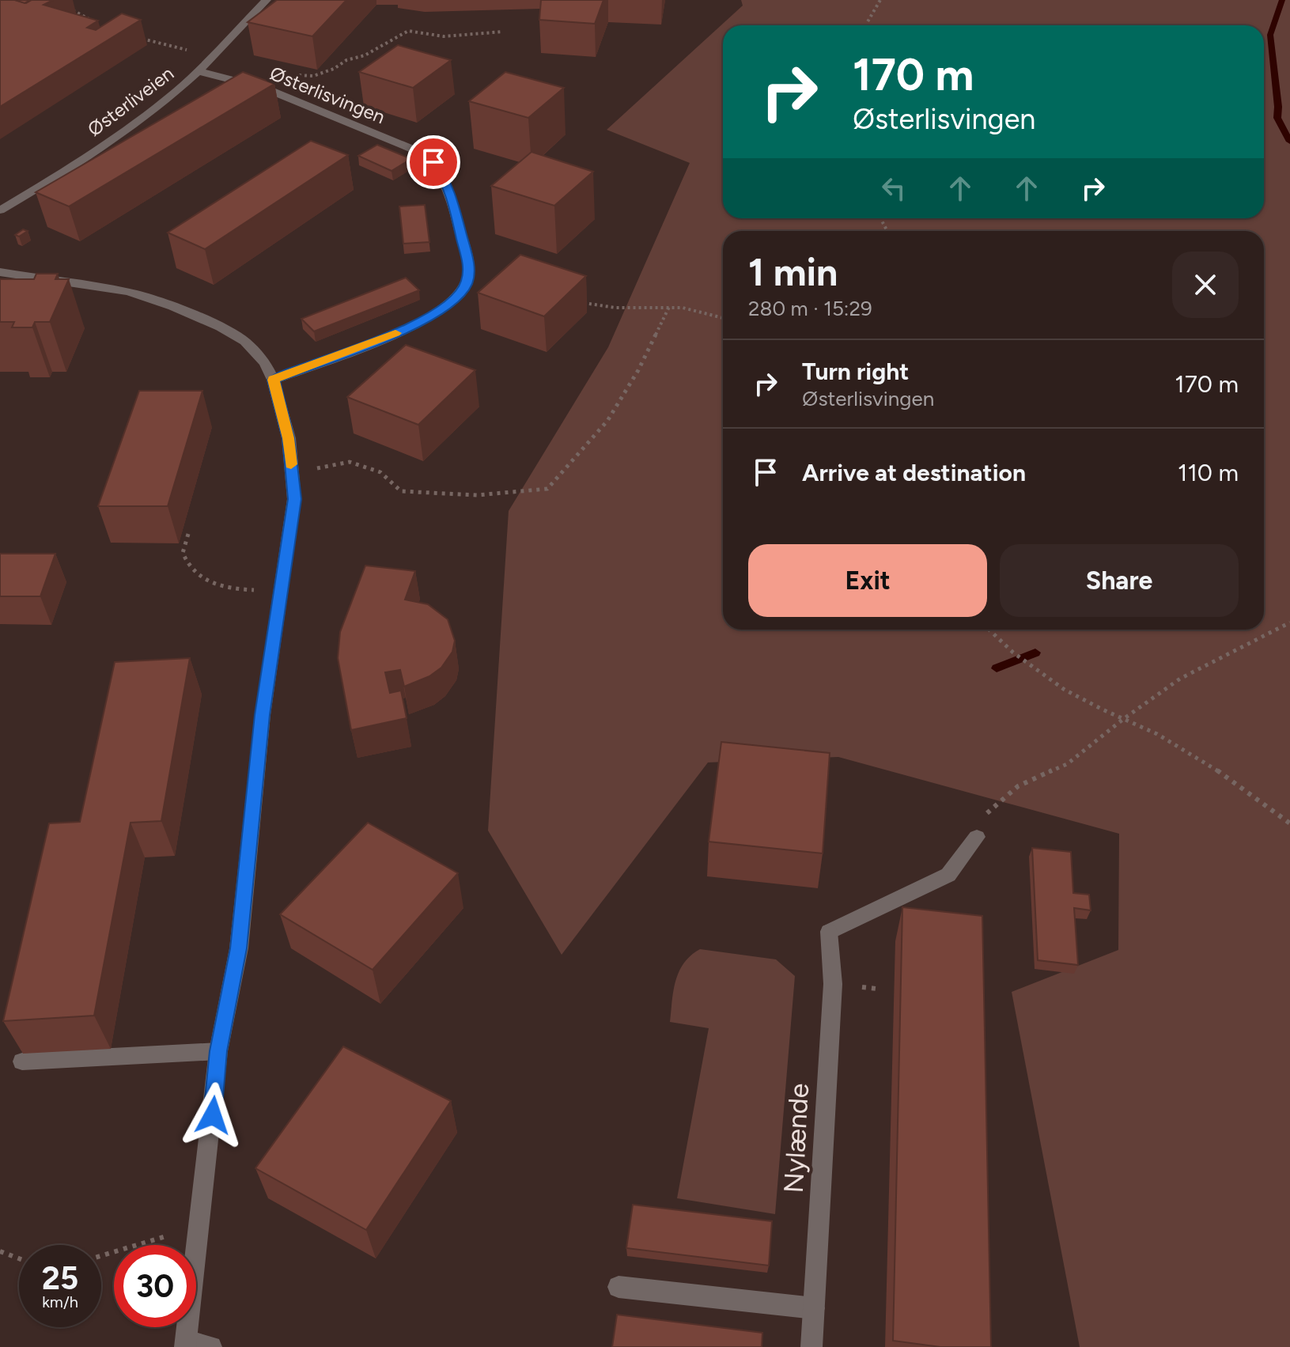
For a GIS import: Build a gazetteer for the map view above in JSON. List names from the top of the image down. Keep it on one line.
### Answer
{"streets":{"street":["Østerlisvingen","Østerliveien","Nylænde"]},"crossings":[["Østerlisvingen","Østerliveien"]],"page":{"turn":["170 m","Østerlisvingen"],"heading":["1 min","280 m · 15:29"],"list":[{"name":"Turn right","note":"Østerlisvingen","value":"170 m"},{"name":"Arrive at destination","value":"110 m"}],"buttons":["Exit","Share"],"speed":"25 km/h","limit":"30"}}
